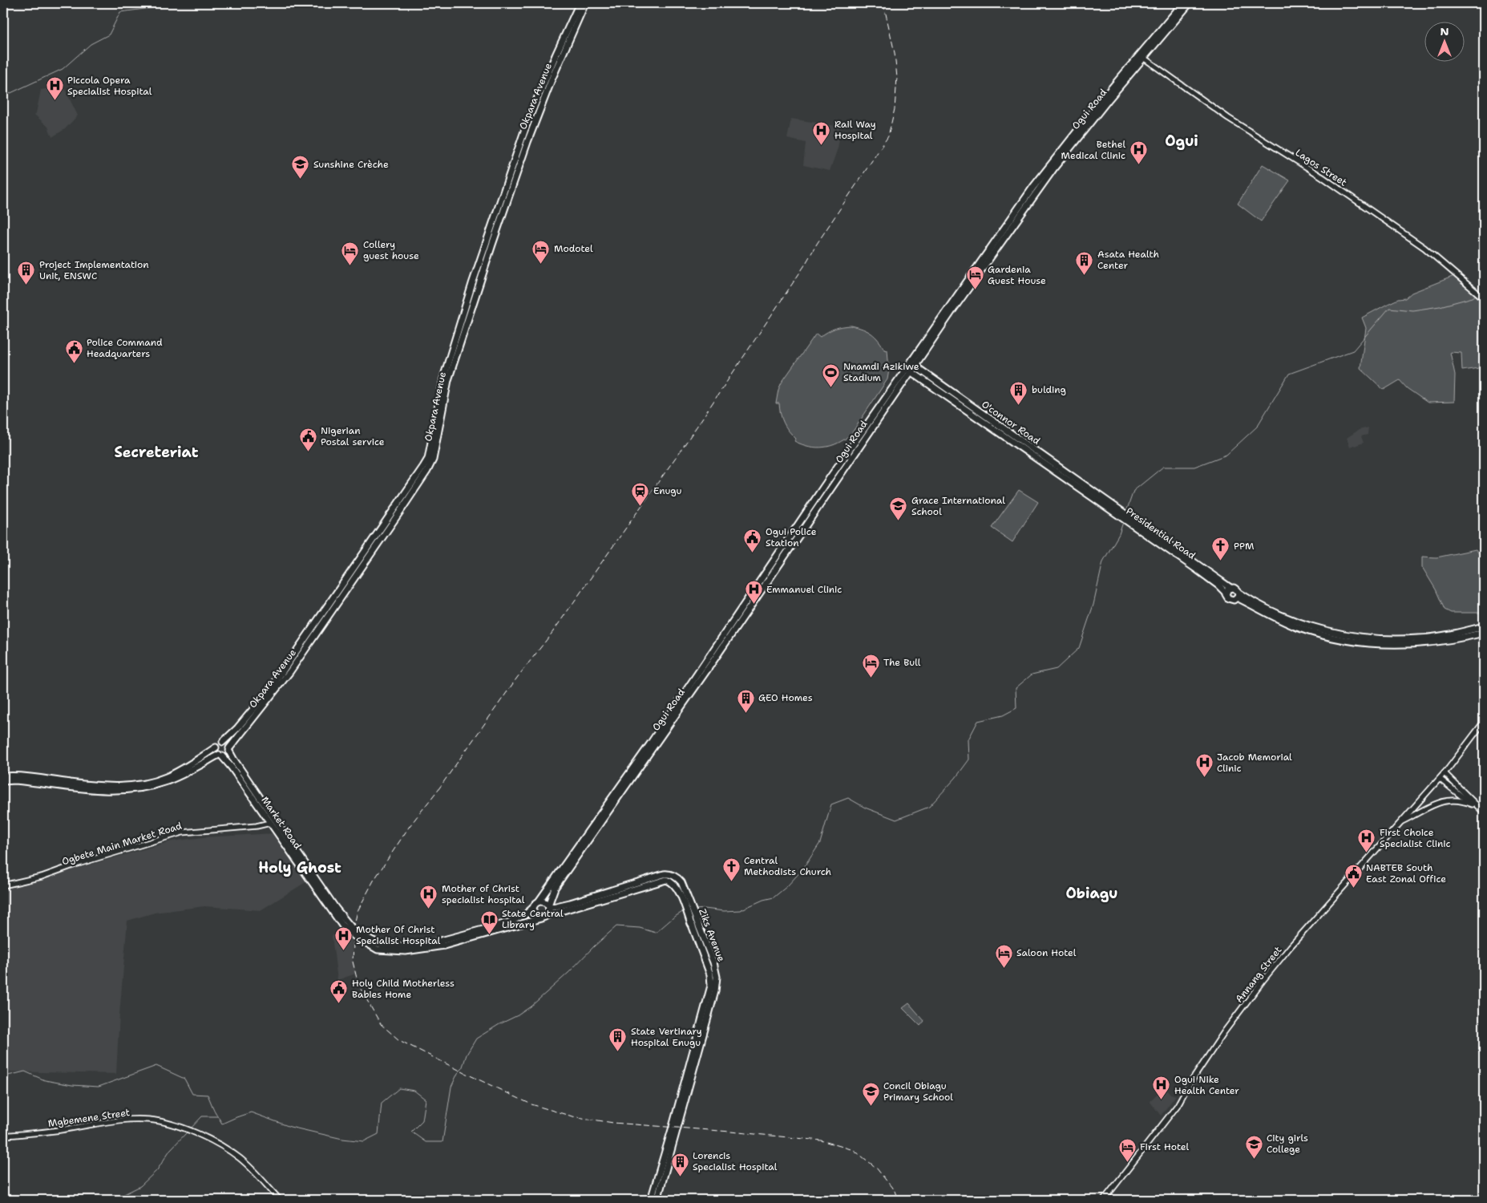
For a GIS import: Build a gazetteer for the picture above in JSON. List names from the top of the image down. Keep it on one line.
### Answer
{"streets":{"main road":["Okpara Avenue","Ogui Road","Lagos Street","O'connor Road","Presidential Road","Market Road","Ogbete Main Market Road","Ziks Avenue","Annang Street","Mgbemene Street"]},"crossings":[["Okpara Avenue","Market Road"],["Ogui Road","Lagos Street"],["Ogui Road","Market Road"],["Ogui Road","Ziks Avenue"],["O'connor Road","Presidential Road"],["Market Road","Ogbete Main Market Road"],["Market Road","Ziks Avenue"]],"districts":["Ogui","Secreteriat","Holy Ghost","Obiagu"],"places":{"hospital":["Piccola Opera Specialist Hospital","Rail Way Hospital","Bethel Medical Clinic","Emmanuel Clinic","Jacob Memorial Clinic","First Choice Specialist Clinic","Mother of Christ specialist hospital","Mother Of Christ Specialist Hospital","Ogui Nike Health Center"],"school or university":["Sunshine Crèche","Grace International School","Concil Obiagu Primary School","City girls College"],"hotel":["Modotel","Collery guest house","Gardenia Guest House","The Bull","Saloon Hotel","First Hotel"],"building":["Asata Health Center","Project Implementation Unit, ENSWC","bulding","GEO Homes","State Vertinary Hospital Enugu","Lorencis Specialist Hospital"],"public building":["Police Command Headquarters","Nigerian Postal service","Ogui Police Station","NABTEB South East Zonal Office","Holy Child Motherless Babies Home"],"sports":["Nnamdi Azikiwe Stadium"],"station":["Enugu"],"church":["PPM","Central Methodists Church"],"library":["State Central Library"]},"north":"top"}
